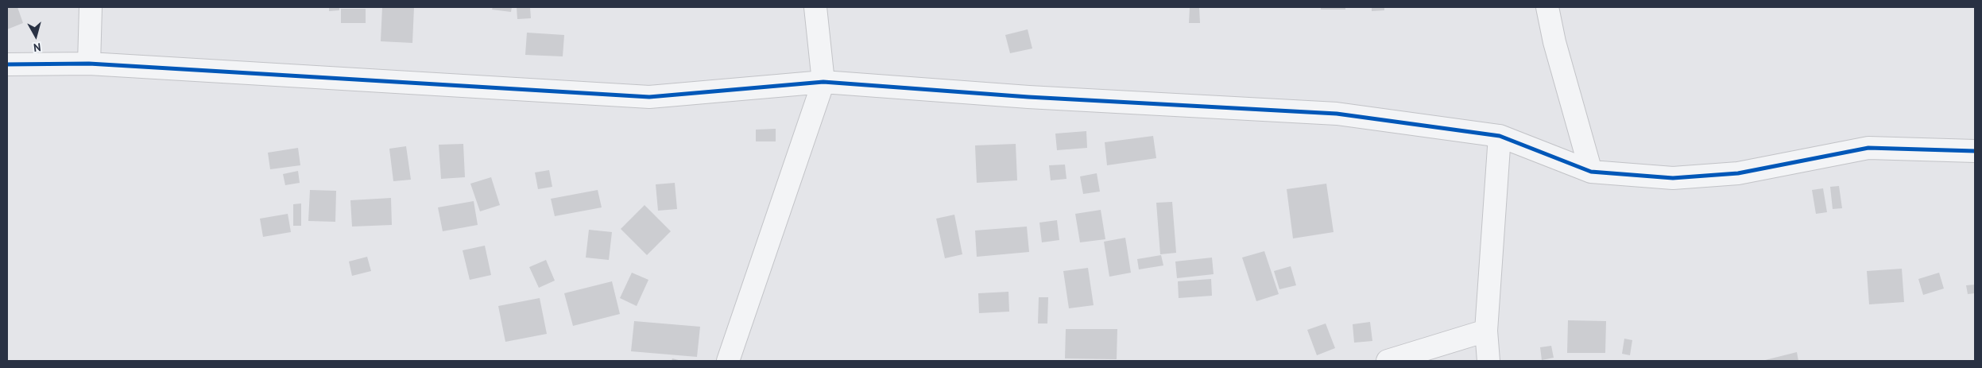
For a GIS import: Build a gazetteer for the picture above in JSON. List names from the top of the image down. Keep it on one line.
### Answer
{"north":"bottom"}
